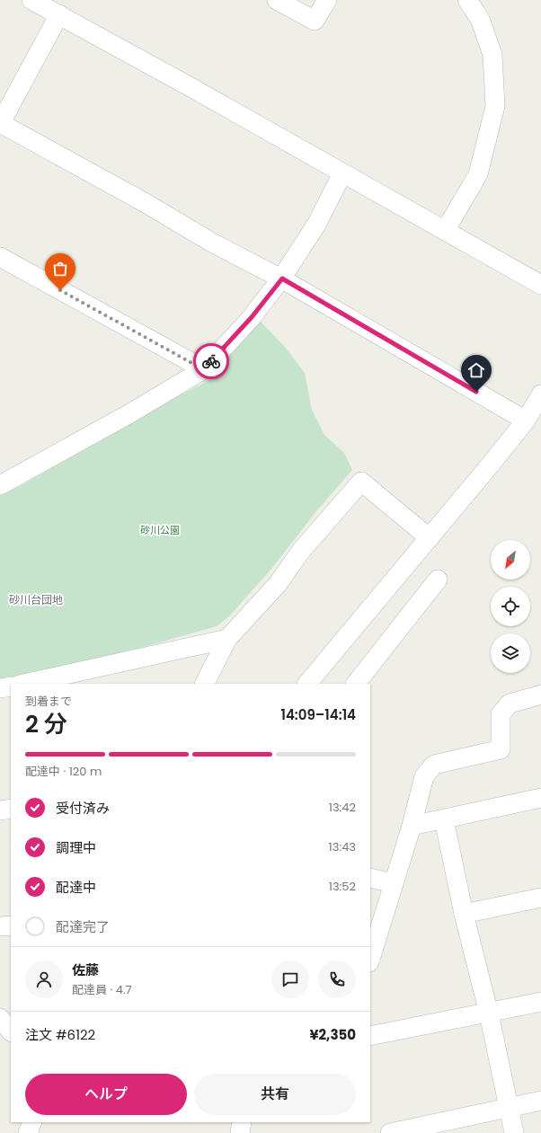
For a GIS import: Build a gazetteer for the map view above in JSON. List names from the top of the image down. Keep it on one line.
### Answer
{"districts":["砂川台団地"],"parks":["砂川公園"],"north":"bottom left","page":{"heading":["2 分","到着まで","14:09–14:14"],"panel":["佐藤","配達員 · 4.7","注文 #6122","¥2,350"],"bar":"配達中 · 120 m","list":[["受付済み","13:42"],["調理中","13:43"],["配達中","13:52"],"配達完了"],"buttons":["ヘルプ","共有"]}}
